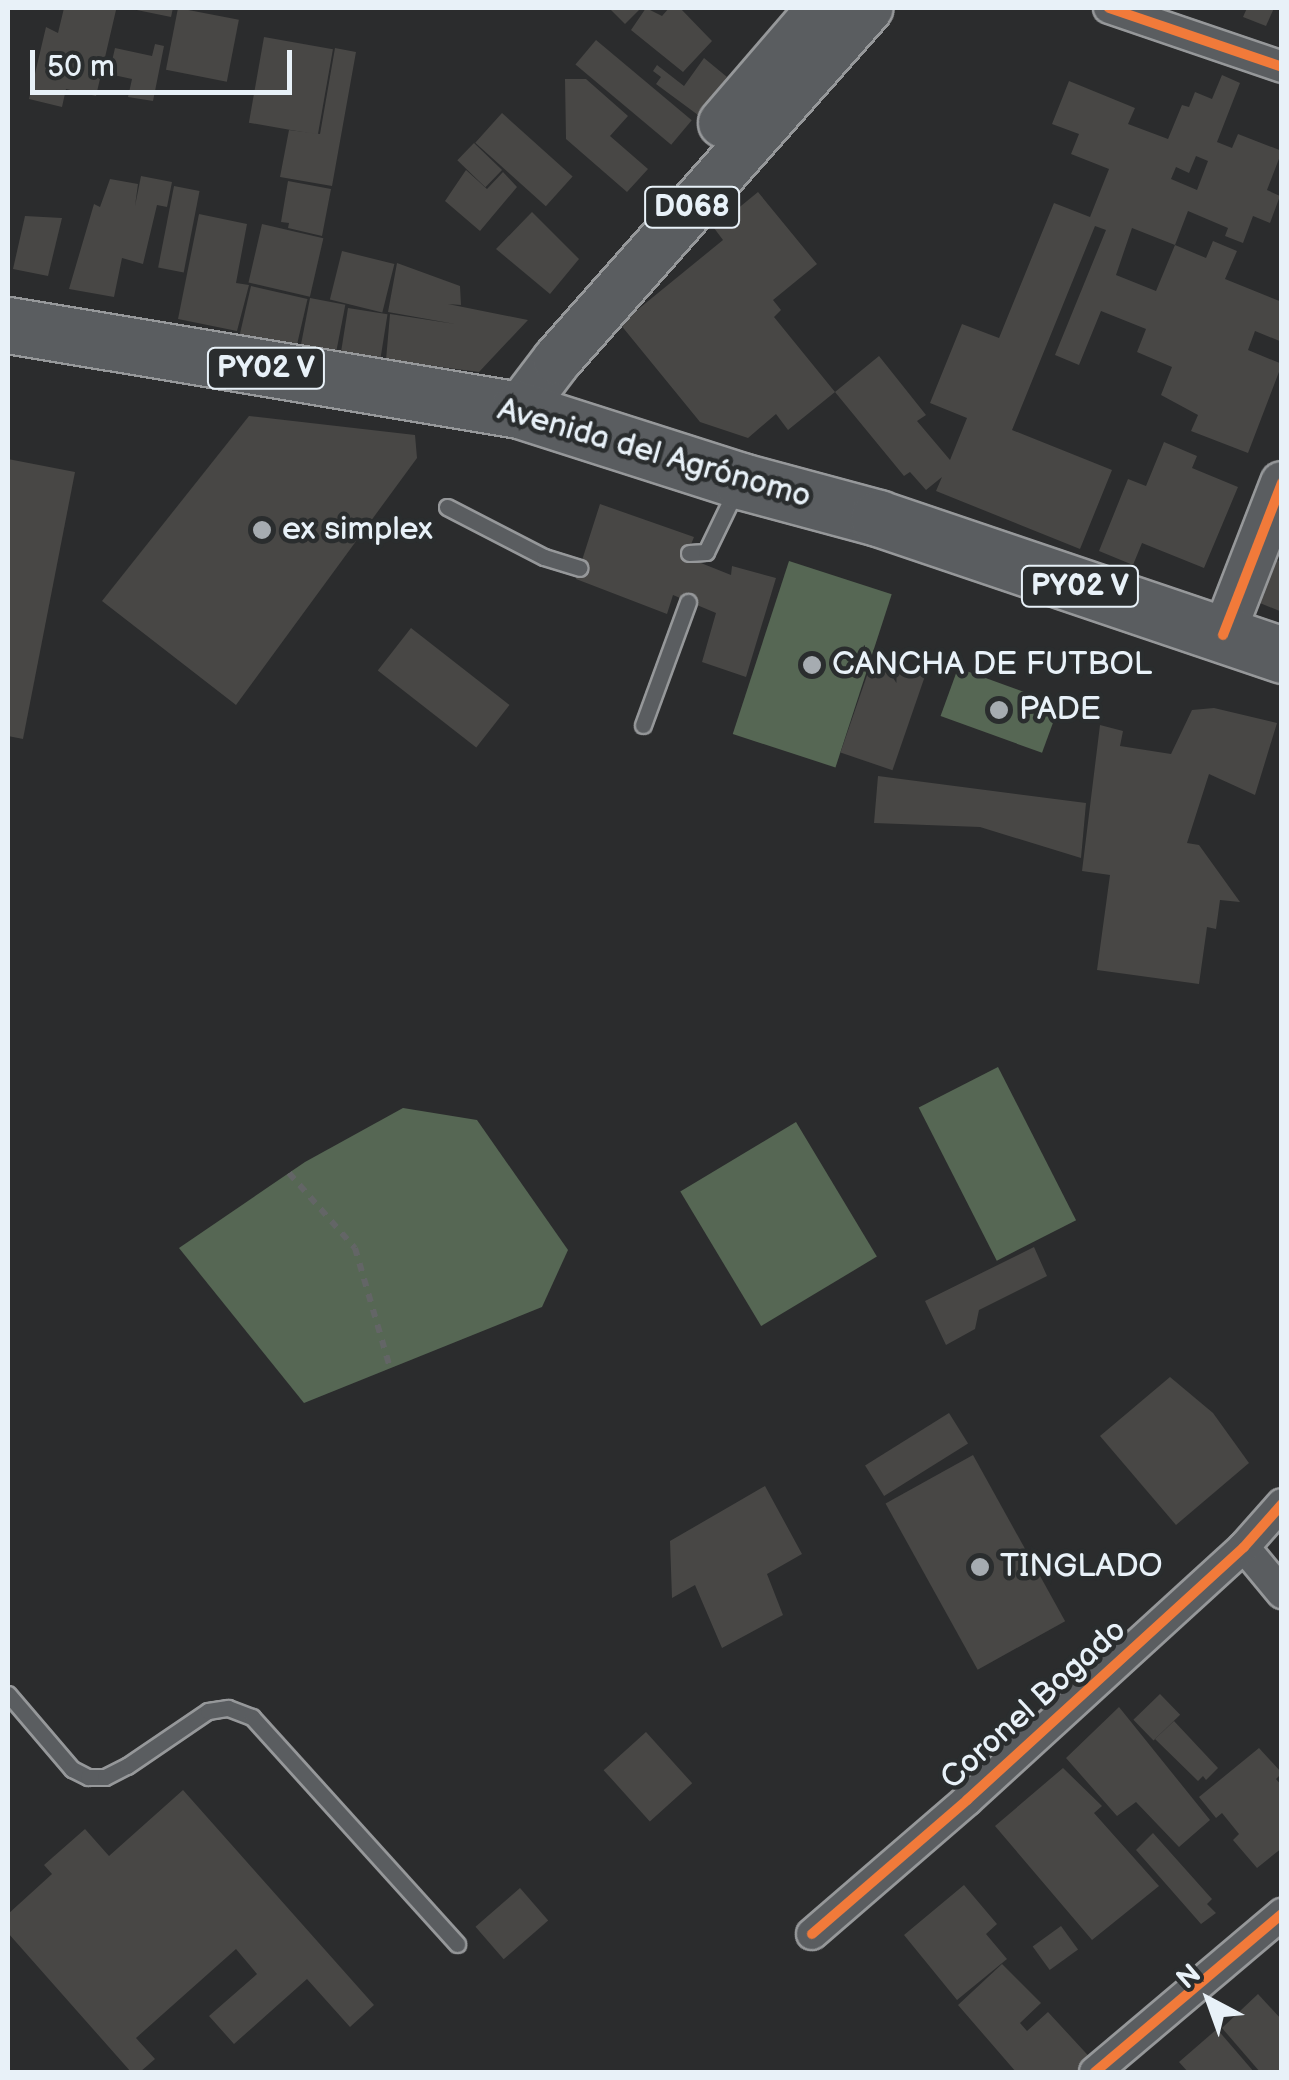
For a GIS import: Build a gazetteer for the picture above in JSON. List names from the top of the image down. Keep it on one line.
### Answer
{"streets":{"highway":["PY02 V","Avenida del Agrónomo"],"main road":["D068"],"street":["Coronel Bogado"]},"crossings":[["D068","Avenida del Agrónomo"]],"places":["ex simplex","CANCHA DE FUTBOL","PADE","TINGLADO"],"scale_bar":"50 m","north":"top left"}
